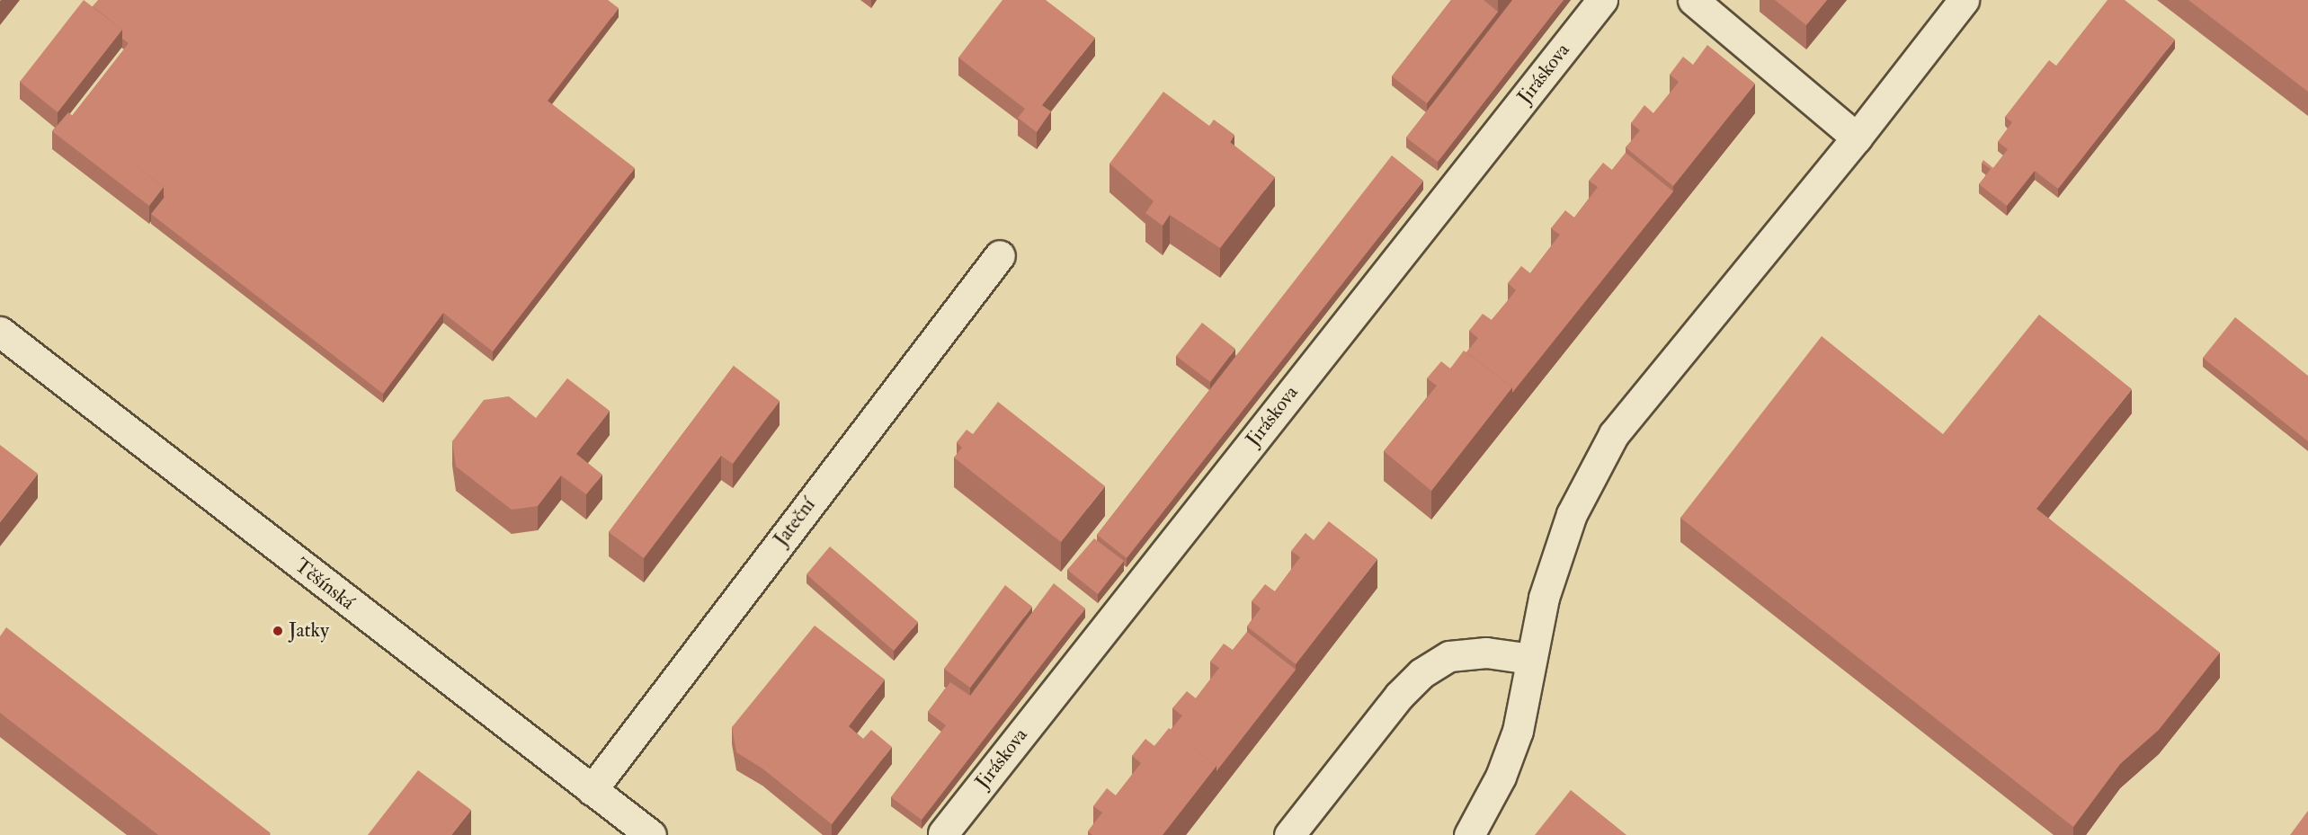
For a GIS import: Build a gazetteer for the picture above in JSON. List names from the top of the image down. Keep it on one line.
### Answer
{"streets":{"street":["Jiráskova","Jateční","Těšínská"]},"crossings":[["Jateční","Těšínská"]],"places":["Jatky"]}
